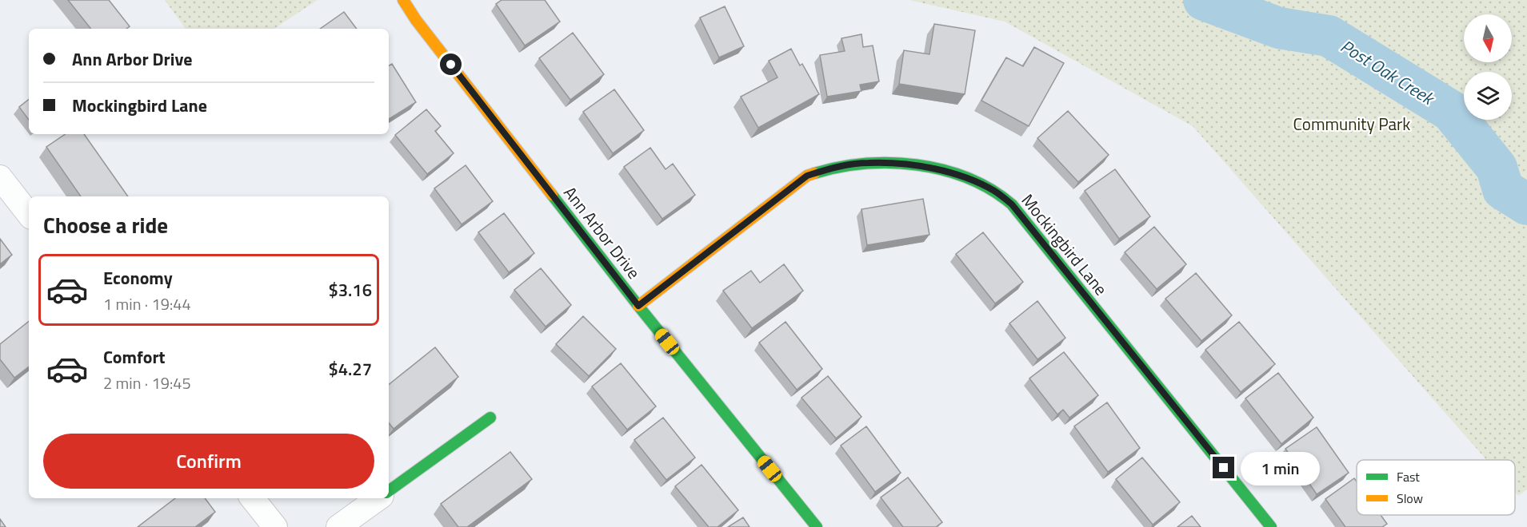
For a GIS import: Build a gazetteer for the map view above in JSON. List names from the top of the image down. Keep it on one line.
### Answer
{"streets":{"street":["Ann Arbor Drive","Mockingbird Lane"]},"crossings":[["Ann Arbor Drive","Mockingbird Lane"]],"water":["Post Oak Creek"],"parks":["Community Park"],"legend":["Fast","Slow"],"north":"bottom","page":{"banner":["Ann Arbor Drive","Mockingbird Lane"],"heading":"Choose a ride","list":[{"name":"Economy","note":"1 min · 19:44","value":"$3.16"},{"name":"Comfort","note":"2 min · 19:45","value":"$4.27"}],"buttons":"Confirm","bubble":"1 min"}}
